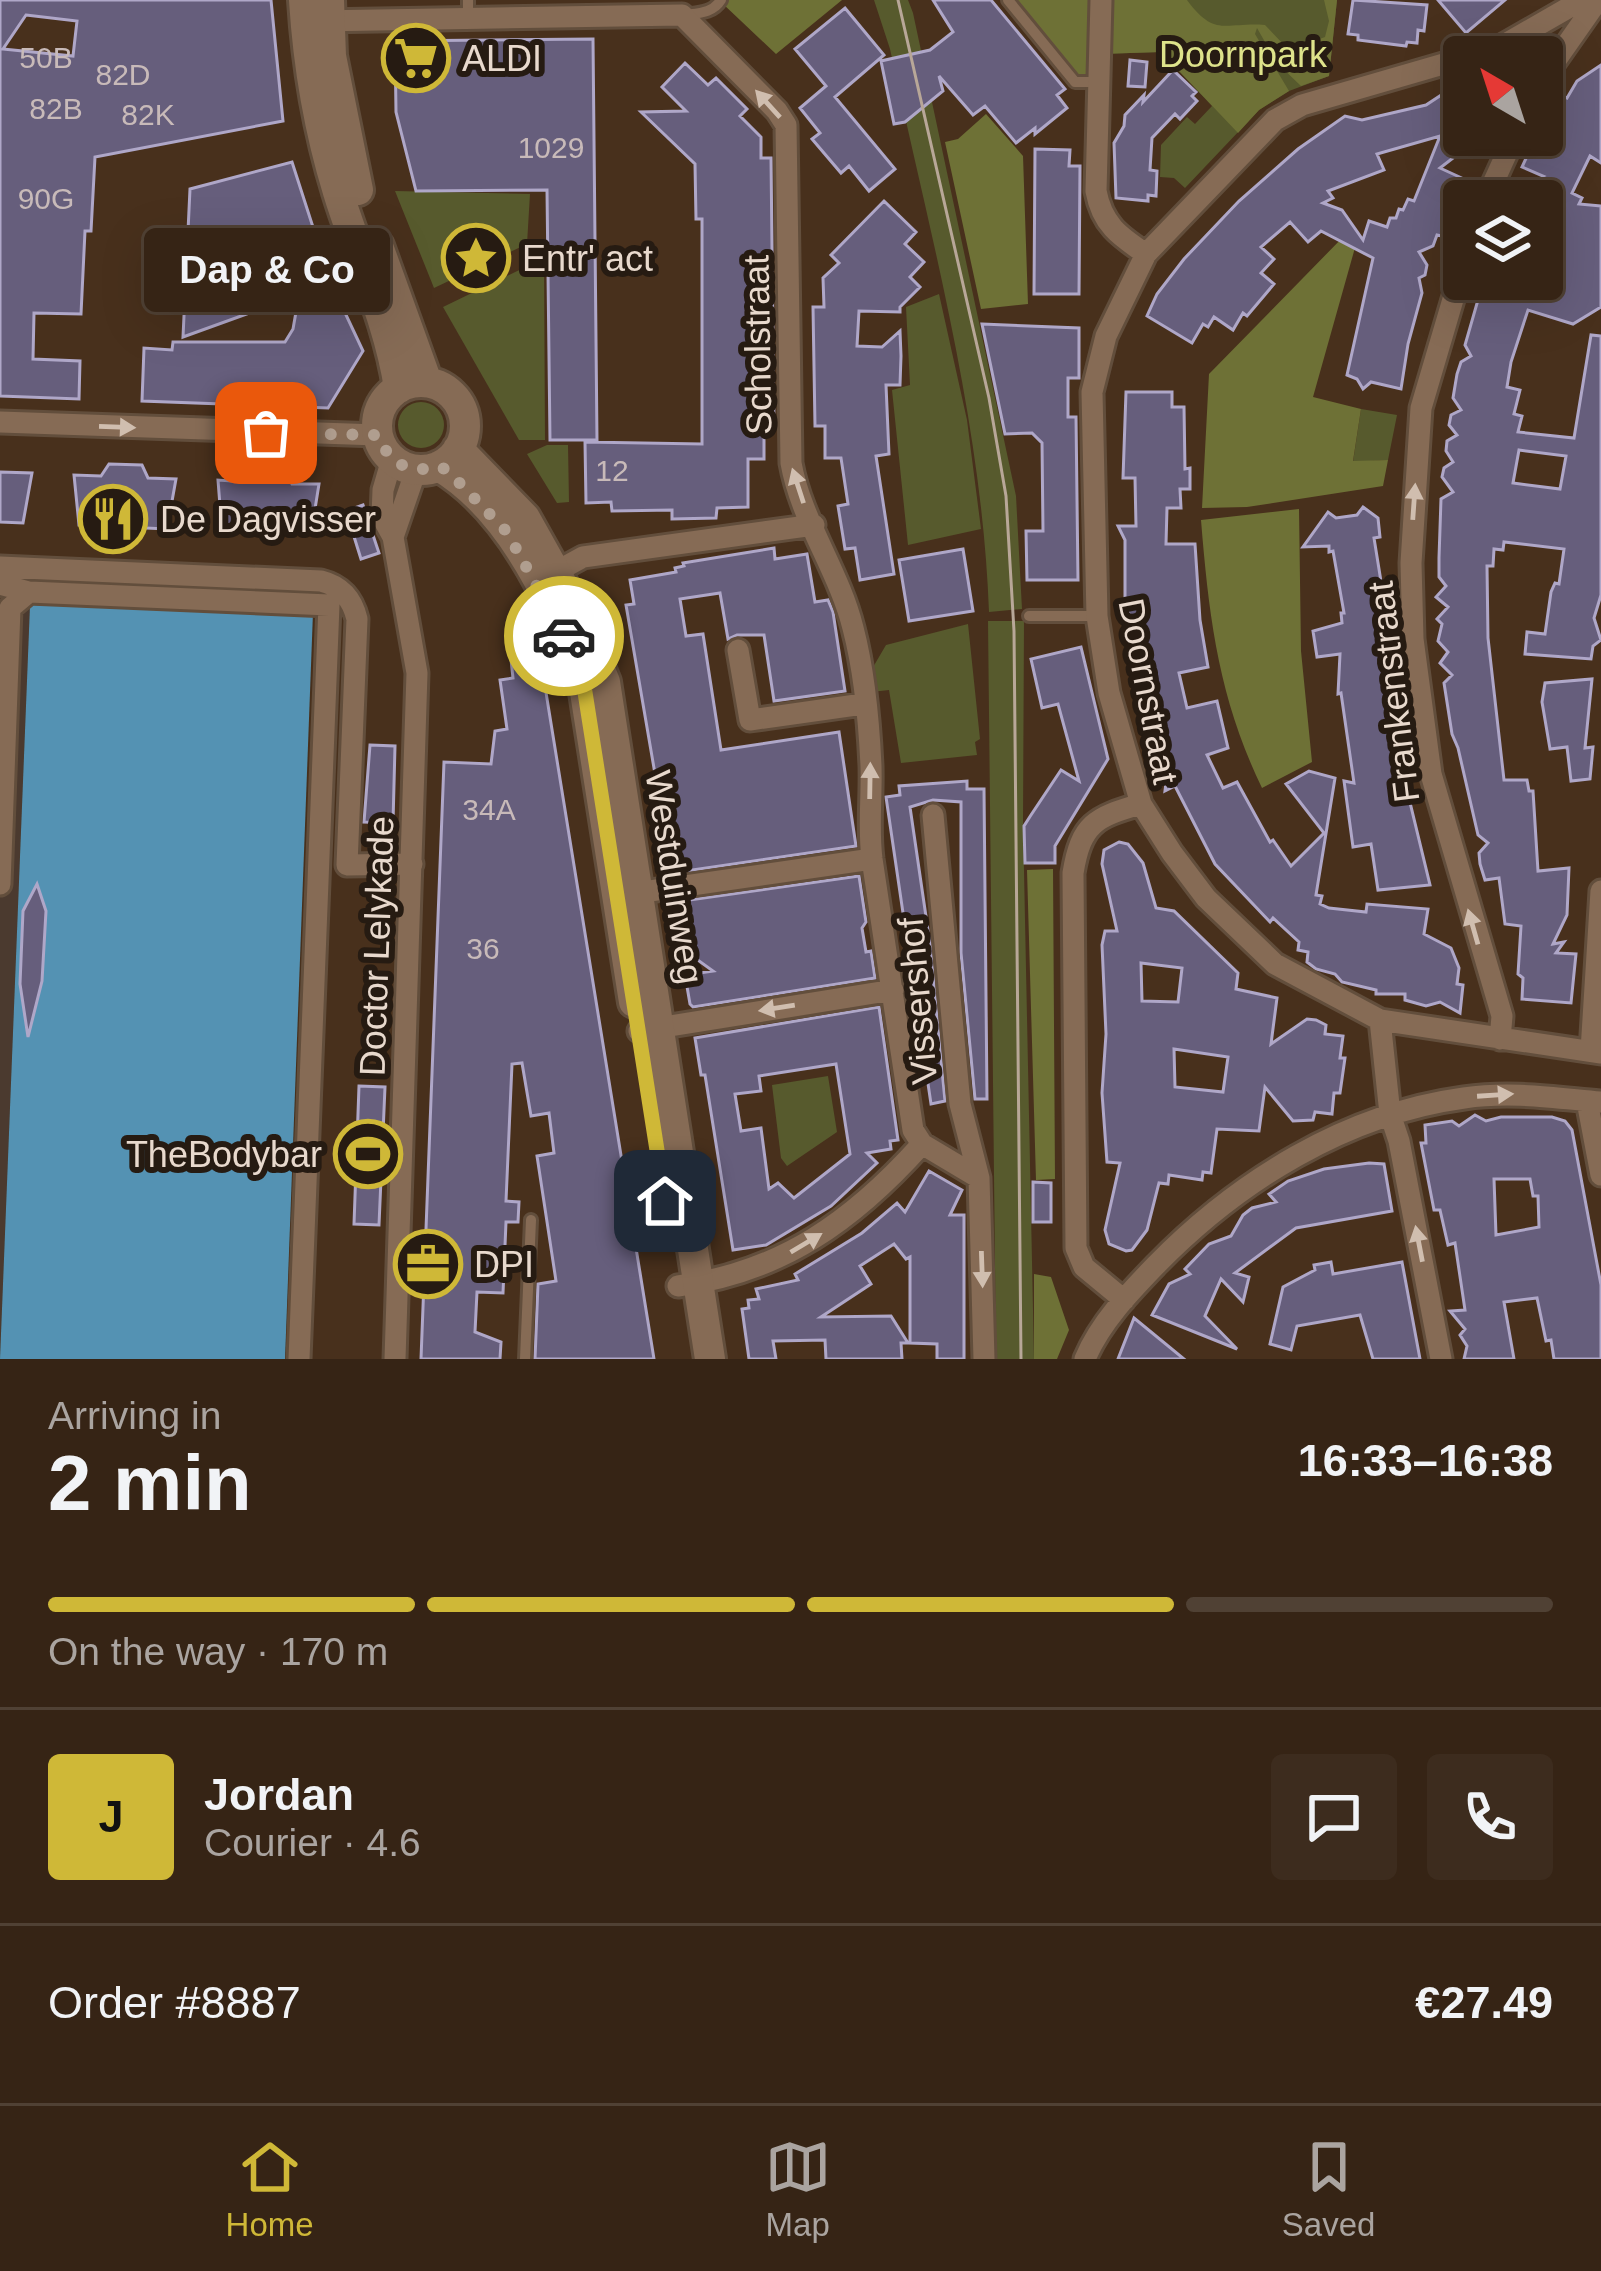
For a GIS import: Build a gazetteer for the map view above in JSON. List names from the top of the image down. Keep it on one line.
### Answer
{"streets":{"main road":["Westduinweg"],"street":["Scholstraat","Doornstraat","Frankenstraat","Doctor Lelykade","Vissershof"]},"crossings":[["Westduinweg","Doctor Lelykade"]],"one_way":["Scholstraat","Frankenstraat"],"parks":["Doornpark"],"places":{"supermarket":["ALDI"],"place":["Entr' act"],"other":["Dap & Co"],"restaurant":["De Dagvisser"],"sports":["TheBodybar"],"office":["DPI"]},"house_numbers":["50B","82D","82B","82K","1029","90G","12","34A","36"],"north":"top left","page":{"bubble":"Dap & Co","heading":["2 min","Arriving in","16:33–16:38"],"panel":["Jordan","Courier · 4.6","Order #8887","€27.49"],"bar":"On the way · 170 m","round":"J","tabs":["Home","Map","Saved"]}}
